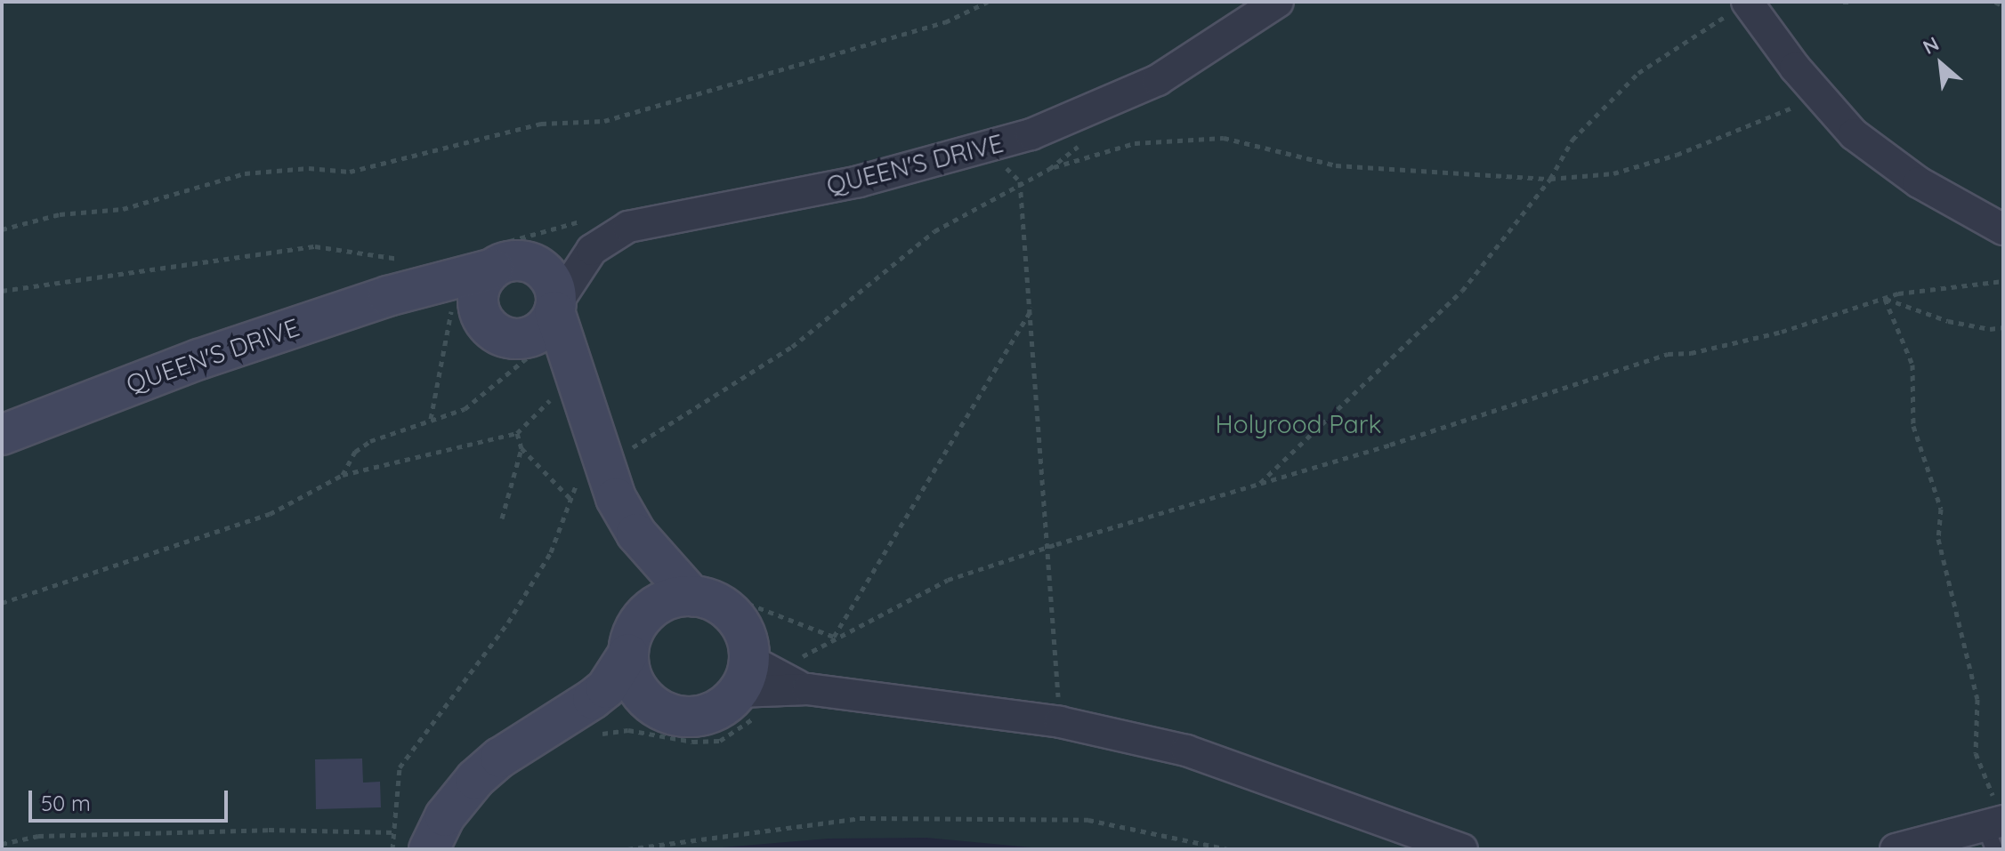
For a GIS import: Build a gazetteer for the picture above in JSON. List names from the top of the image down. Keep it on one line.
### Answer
{"streets":{"street":["QUEEN'S DRIVE"]},"parks":["Holyrood Park"],"scale_bar":"50 m","north":"top left"}
